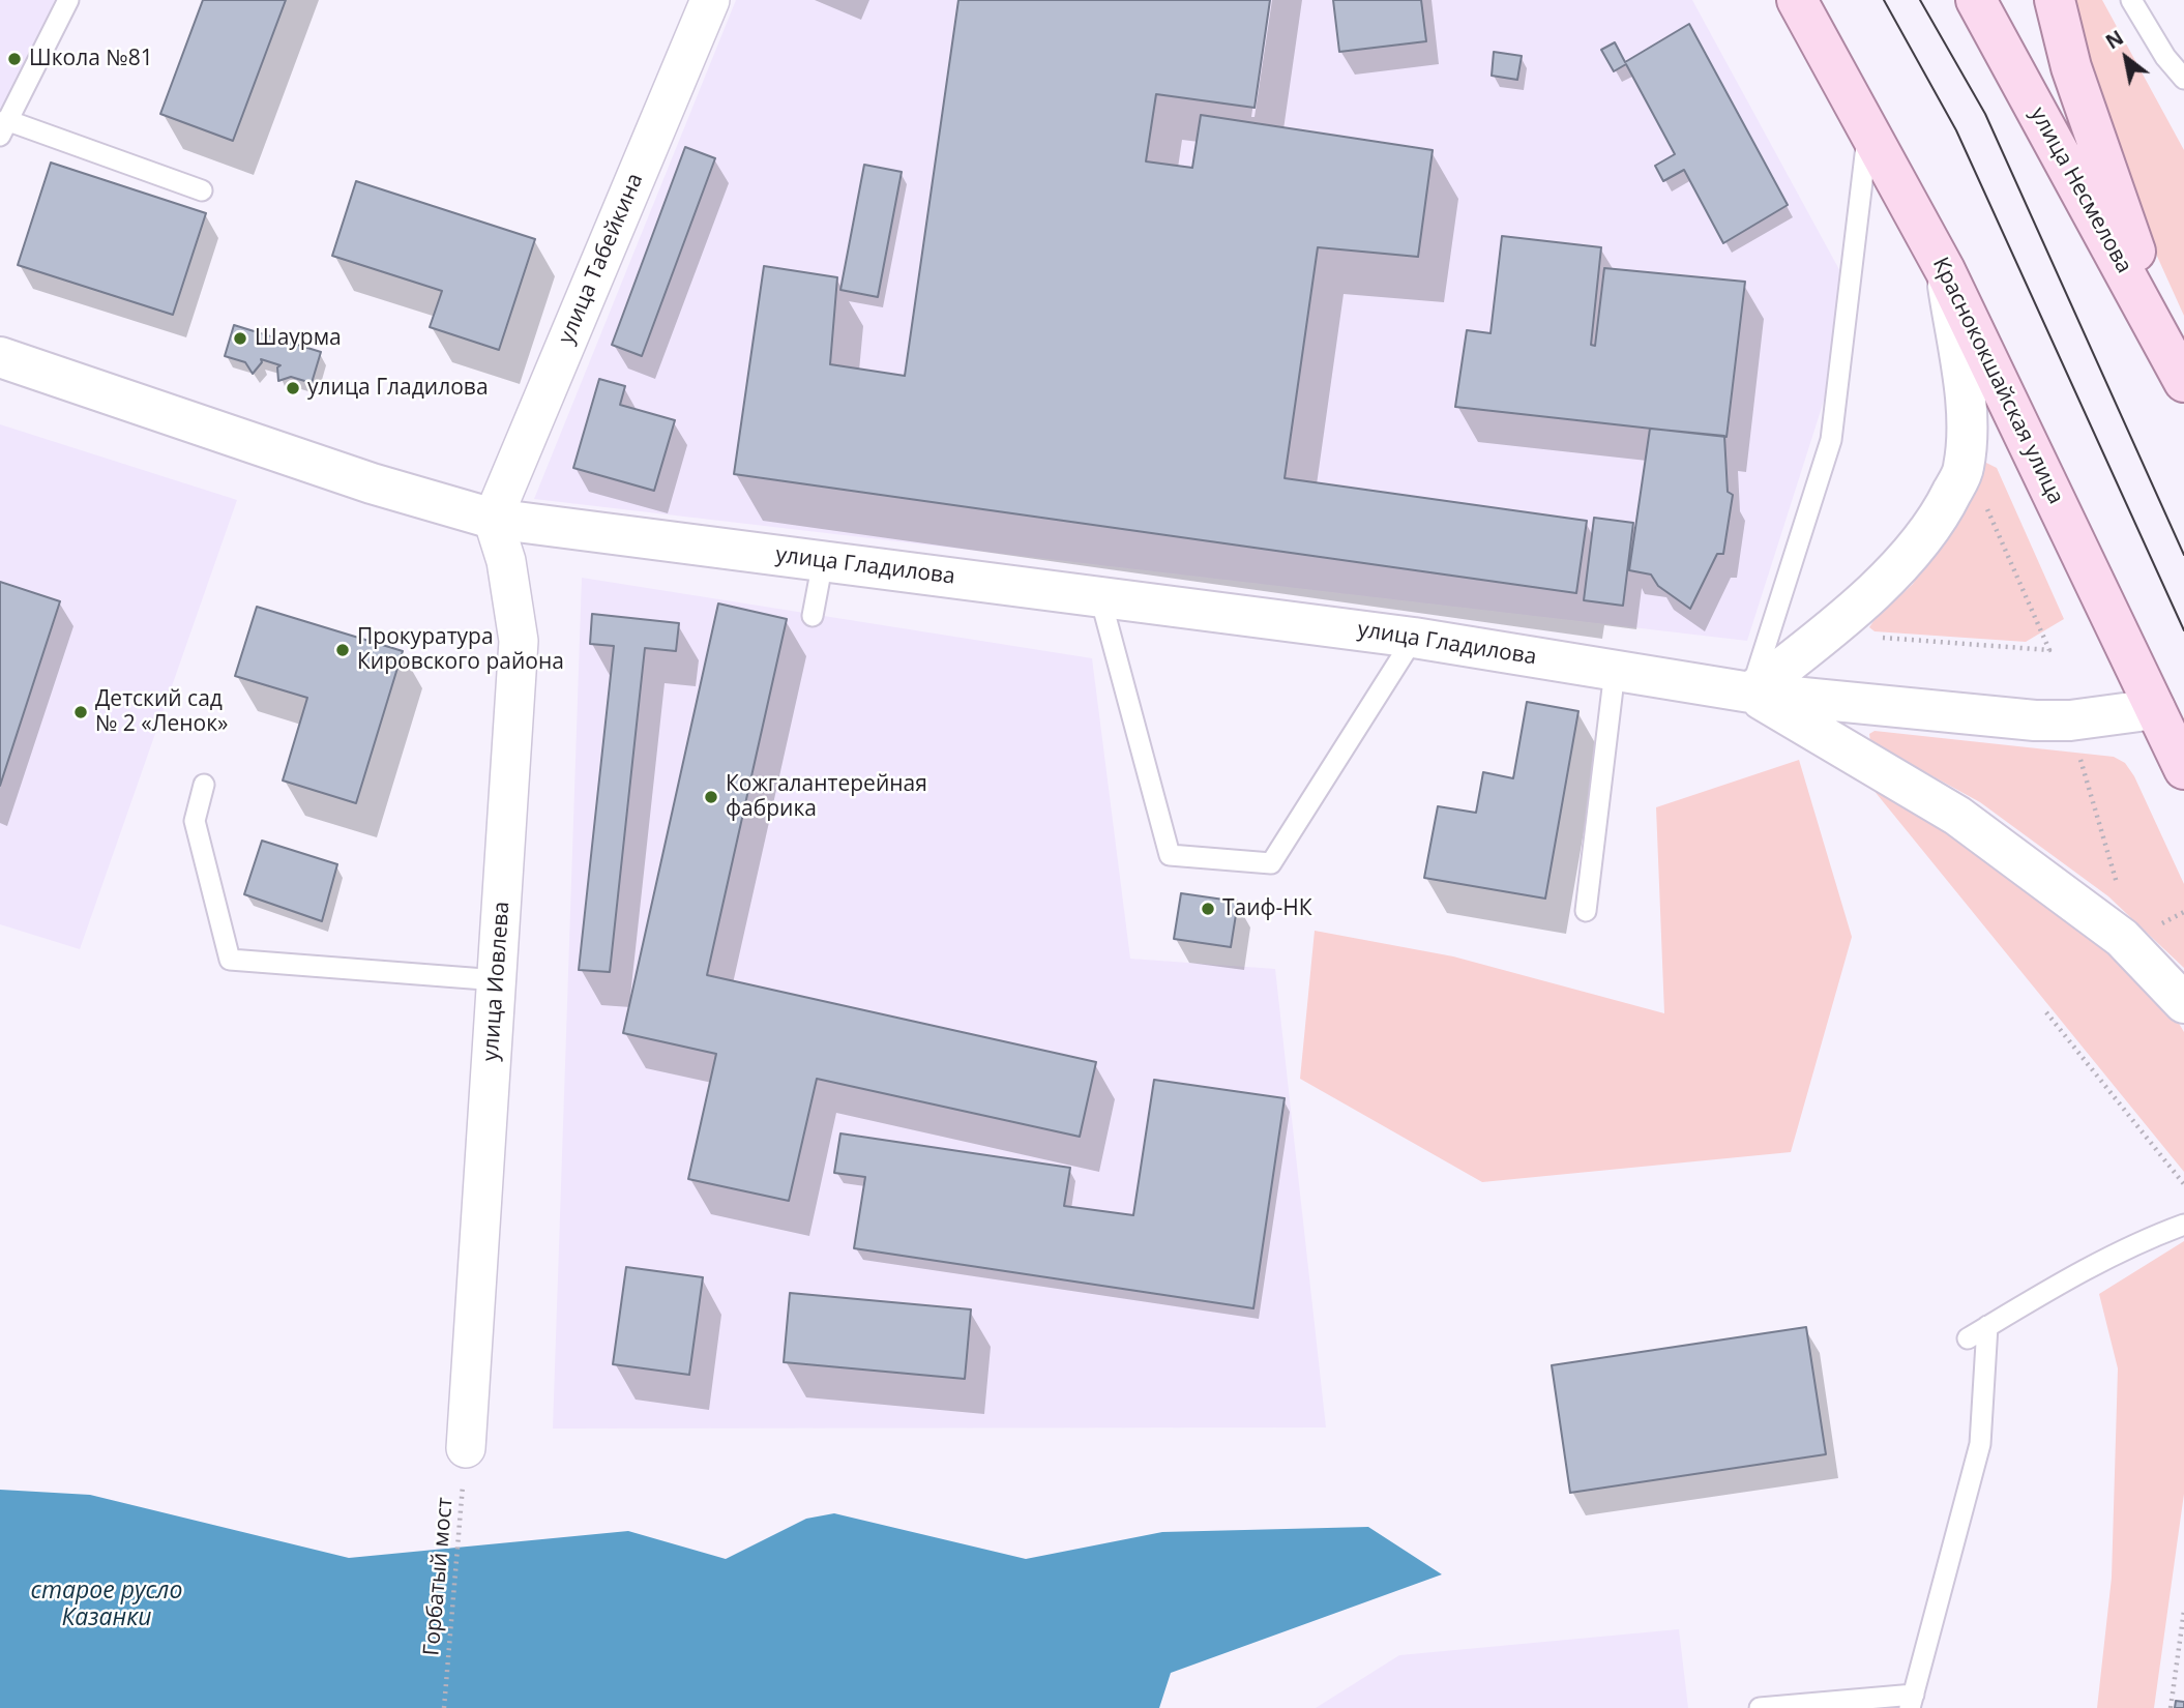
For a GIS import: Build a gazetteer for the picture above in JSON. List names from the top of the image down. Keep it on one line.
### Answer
{"streets":{"main road":["улица Несмелова","Краснококшайская улица"],"street":["улица Табейкина","улица Гладилова","улица Иовлева"],"path":["Горбатый мост"]},"crossings":[["улица Табейкина","улица Гладилова"],["улица Табейкина","улица Иовлева"],["Краснококшайская улица","улица Гладилова"],["улица Гладилова","улица Иовлева"],["улица Иовлева","Горбатый мост"]],"water":["старое русло Казанки"],"places":["Школа №81","Шаурма","улица Гладилова","Прокуратура Кировского района","Детский сад № 2 «Ленок»","Кожгалантерейная фабрика","Таиф-НК"],"north":"top left"}
